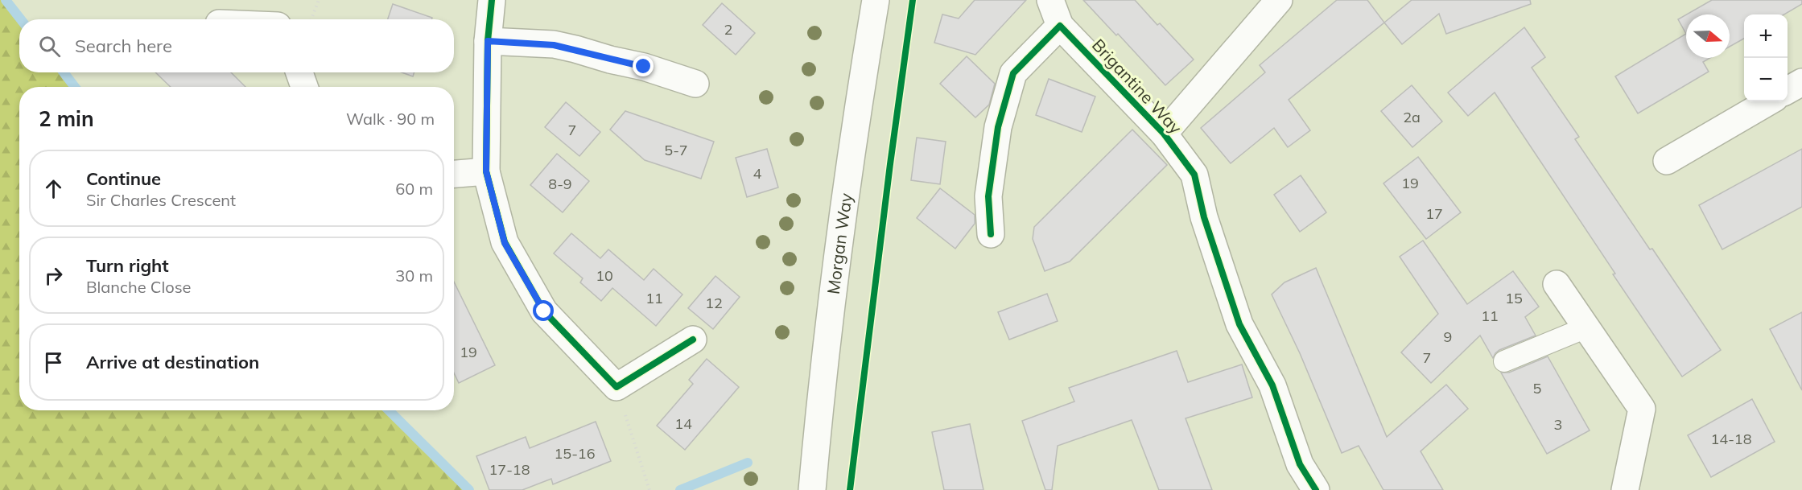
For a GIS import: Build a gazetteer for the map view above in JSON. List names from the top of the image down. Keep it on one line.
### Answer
{"streets":{"street":["Brigantine Way","Morgan Way"]},"house_numbers":["2","2a","7","5-7","4","19","8-9","17","10","11","15","12","11","9","19","7","5","14","3","14-18","15-16","17-18"],"north":"right","page":{"map_buttons":["+","−"],"search":"Search here","heading":["2 min","Walk · 90 m"],"list":[["Continue","Sir Charles Crescent","60 m"],["Turn right","Blanche Close","30 m"],"Arrive at destination"]}}
